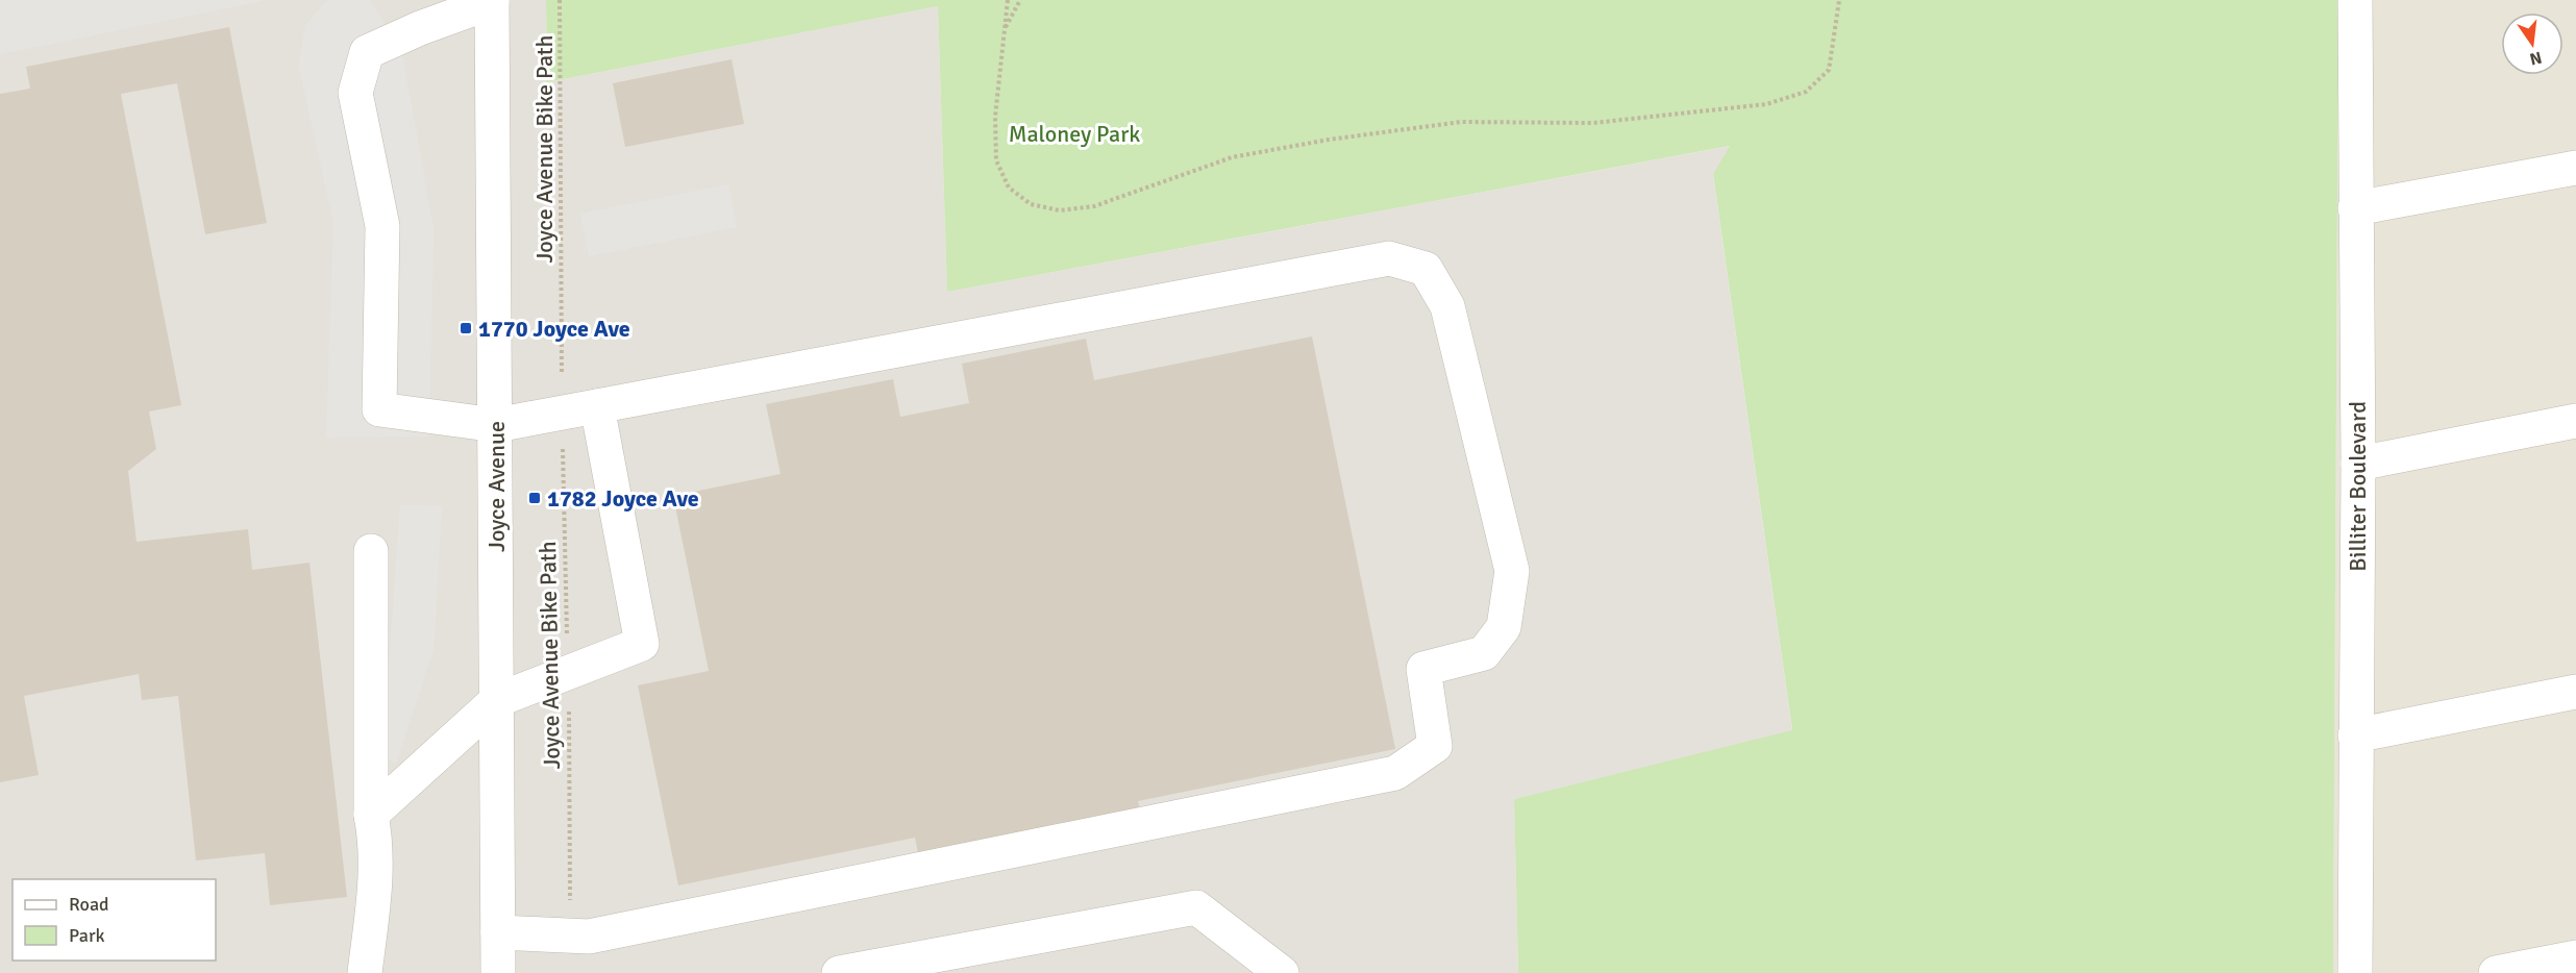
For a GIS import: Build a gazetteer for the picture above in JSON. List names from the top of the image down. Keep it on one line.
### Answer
{"streets":{"street":["Joyce Avenue","Billiter Boulevard"],"path":["Joyce Avenue Bike Path"]},"parks":["Maloney Park"],"places":{"transit":["1770 Joyce Ave","1782 Joyce Ave"]},"legend":["Road","Park"],"north":"bottom"}
